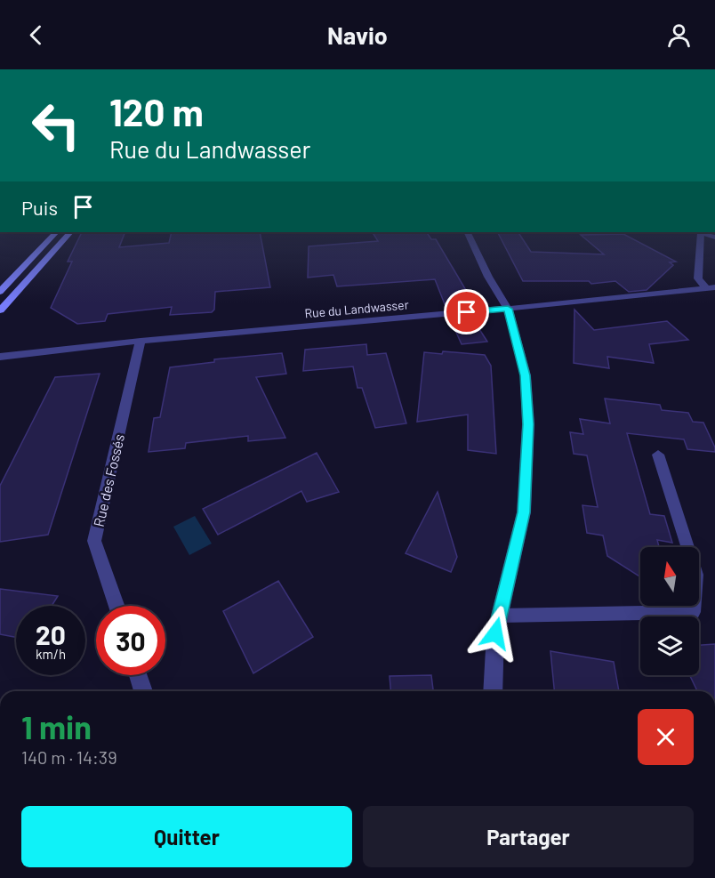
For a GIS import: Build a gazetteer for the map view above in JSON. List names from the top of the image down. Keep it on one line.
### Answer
{"streets":{"street":["Rue du Landwasser","Rue des Fossés"]},"crossings":[["Rue du Landwasser","Rue des Fossés"]],"north":"top","page":{"header":"Navio","turn":["120 m","Rue du Landwasser"],"then":"Puis","speed":"20 km/h","limit":"30","heading":["1 min","140 m · 14:39"],"buttons":["Quitter","Partager"]}}
